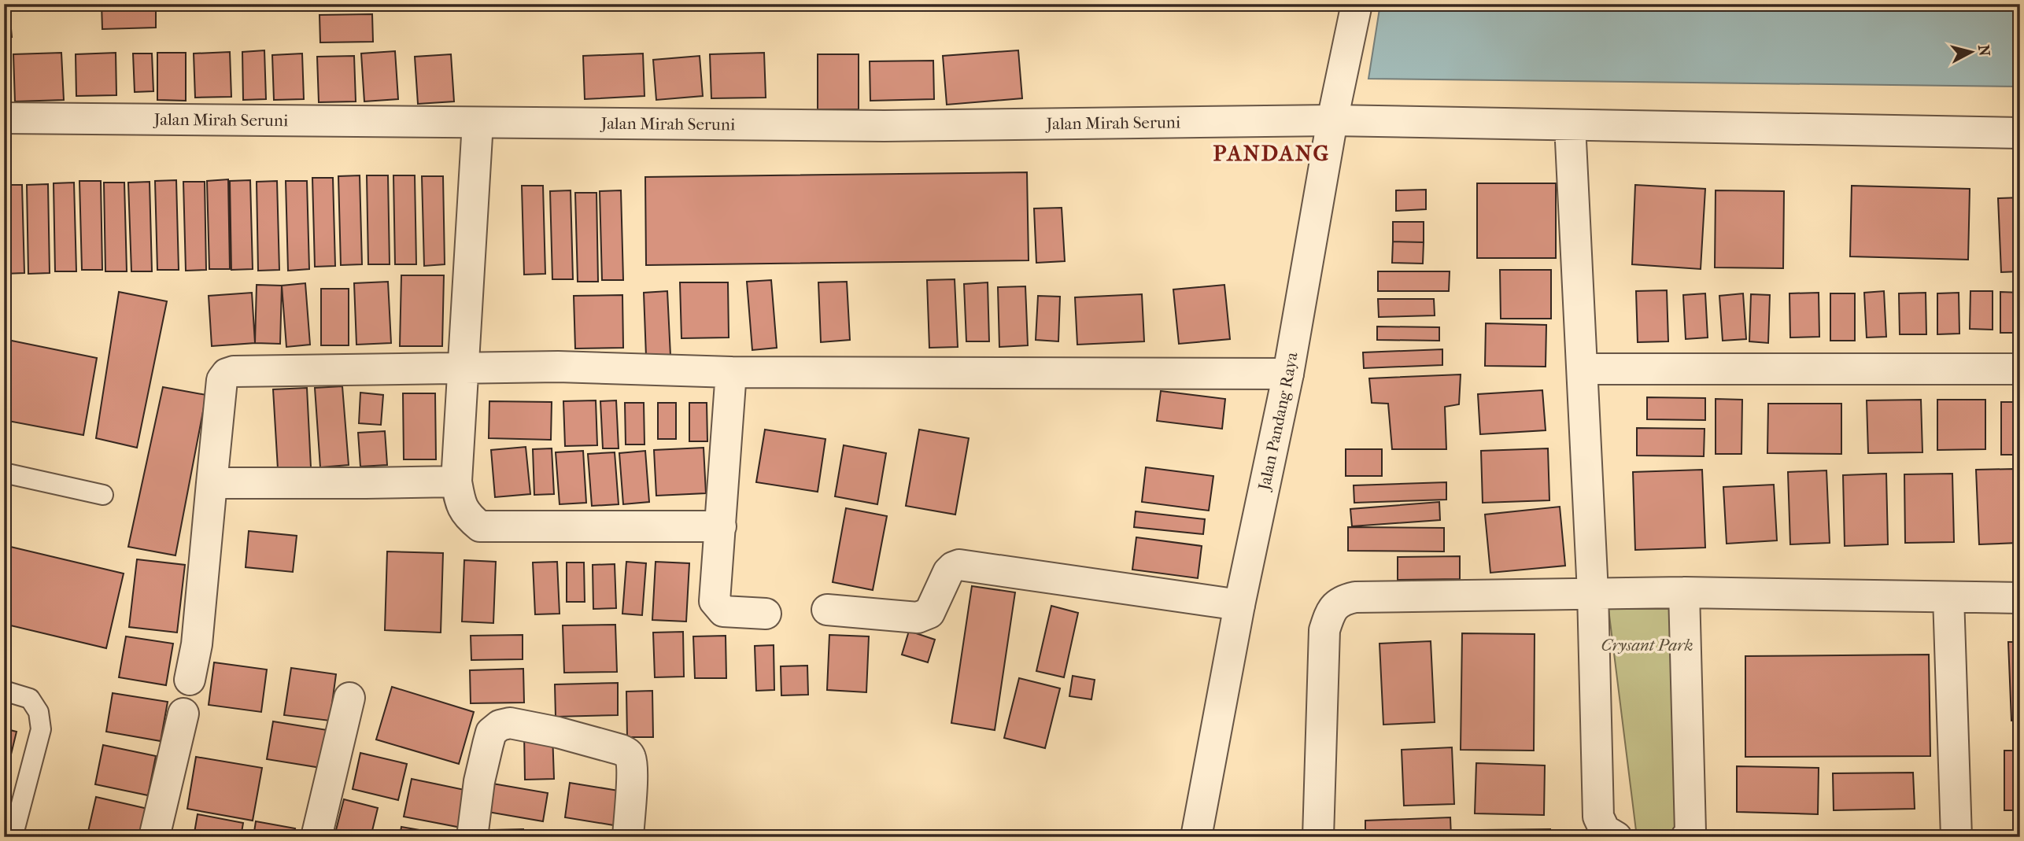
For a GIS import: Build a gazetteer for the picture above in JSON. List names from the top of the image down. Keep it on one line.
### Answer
{"streets":{"street":["Jalan Mirah Seruni","Jalan Pandang Raya"]},"crossings":[["Jalan Mirah Seruni","Jalan Pandang Raya"]],"districts":["PANDANG"],"parks":["Crysant Park"],"north":"right"}
